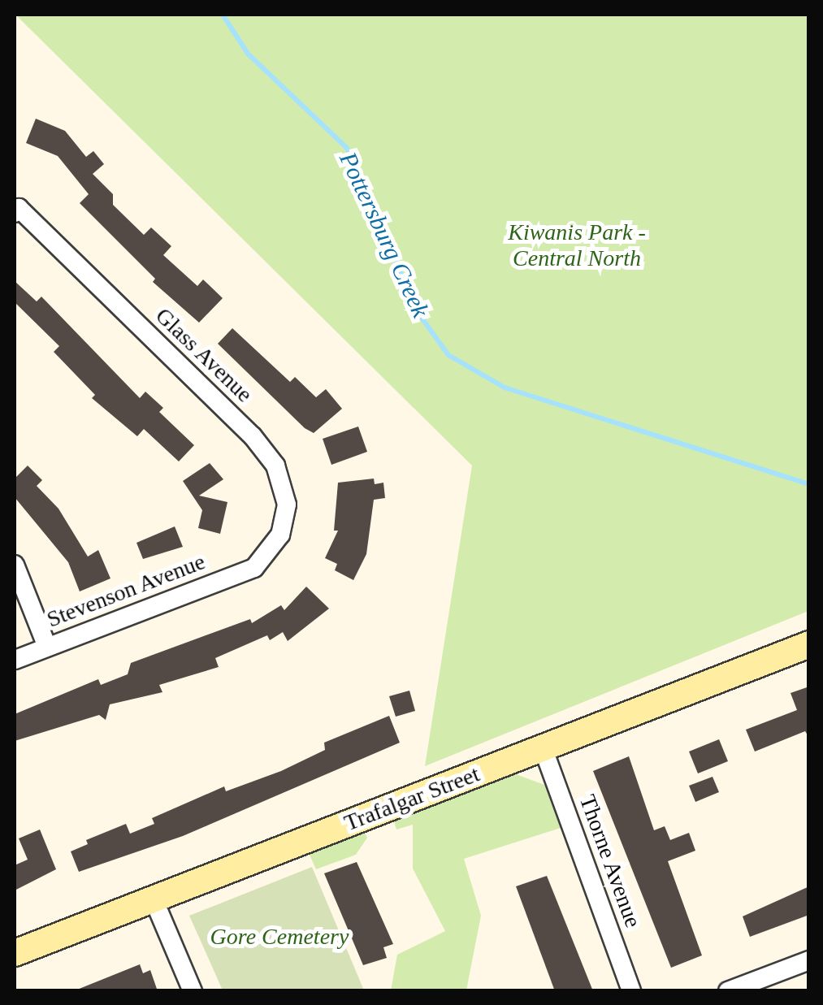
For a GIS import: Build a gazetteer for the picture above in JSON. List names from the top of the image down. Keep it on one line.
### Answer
{"streets":{"main road":["Trafalgar Street"],"street":["Glass Avenue","Stevenson Avenue","Thorne Avenue"]},"crossings":[["Glass Avenue","Stevenson Avenue"],["Trafalgar Street","Thorne Avenue"]],"water":["Pottersburg Creek"],"parks":["Kiwanis Park - Central North","Gore Cemetery"]}
